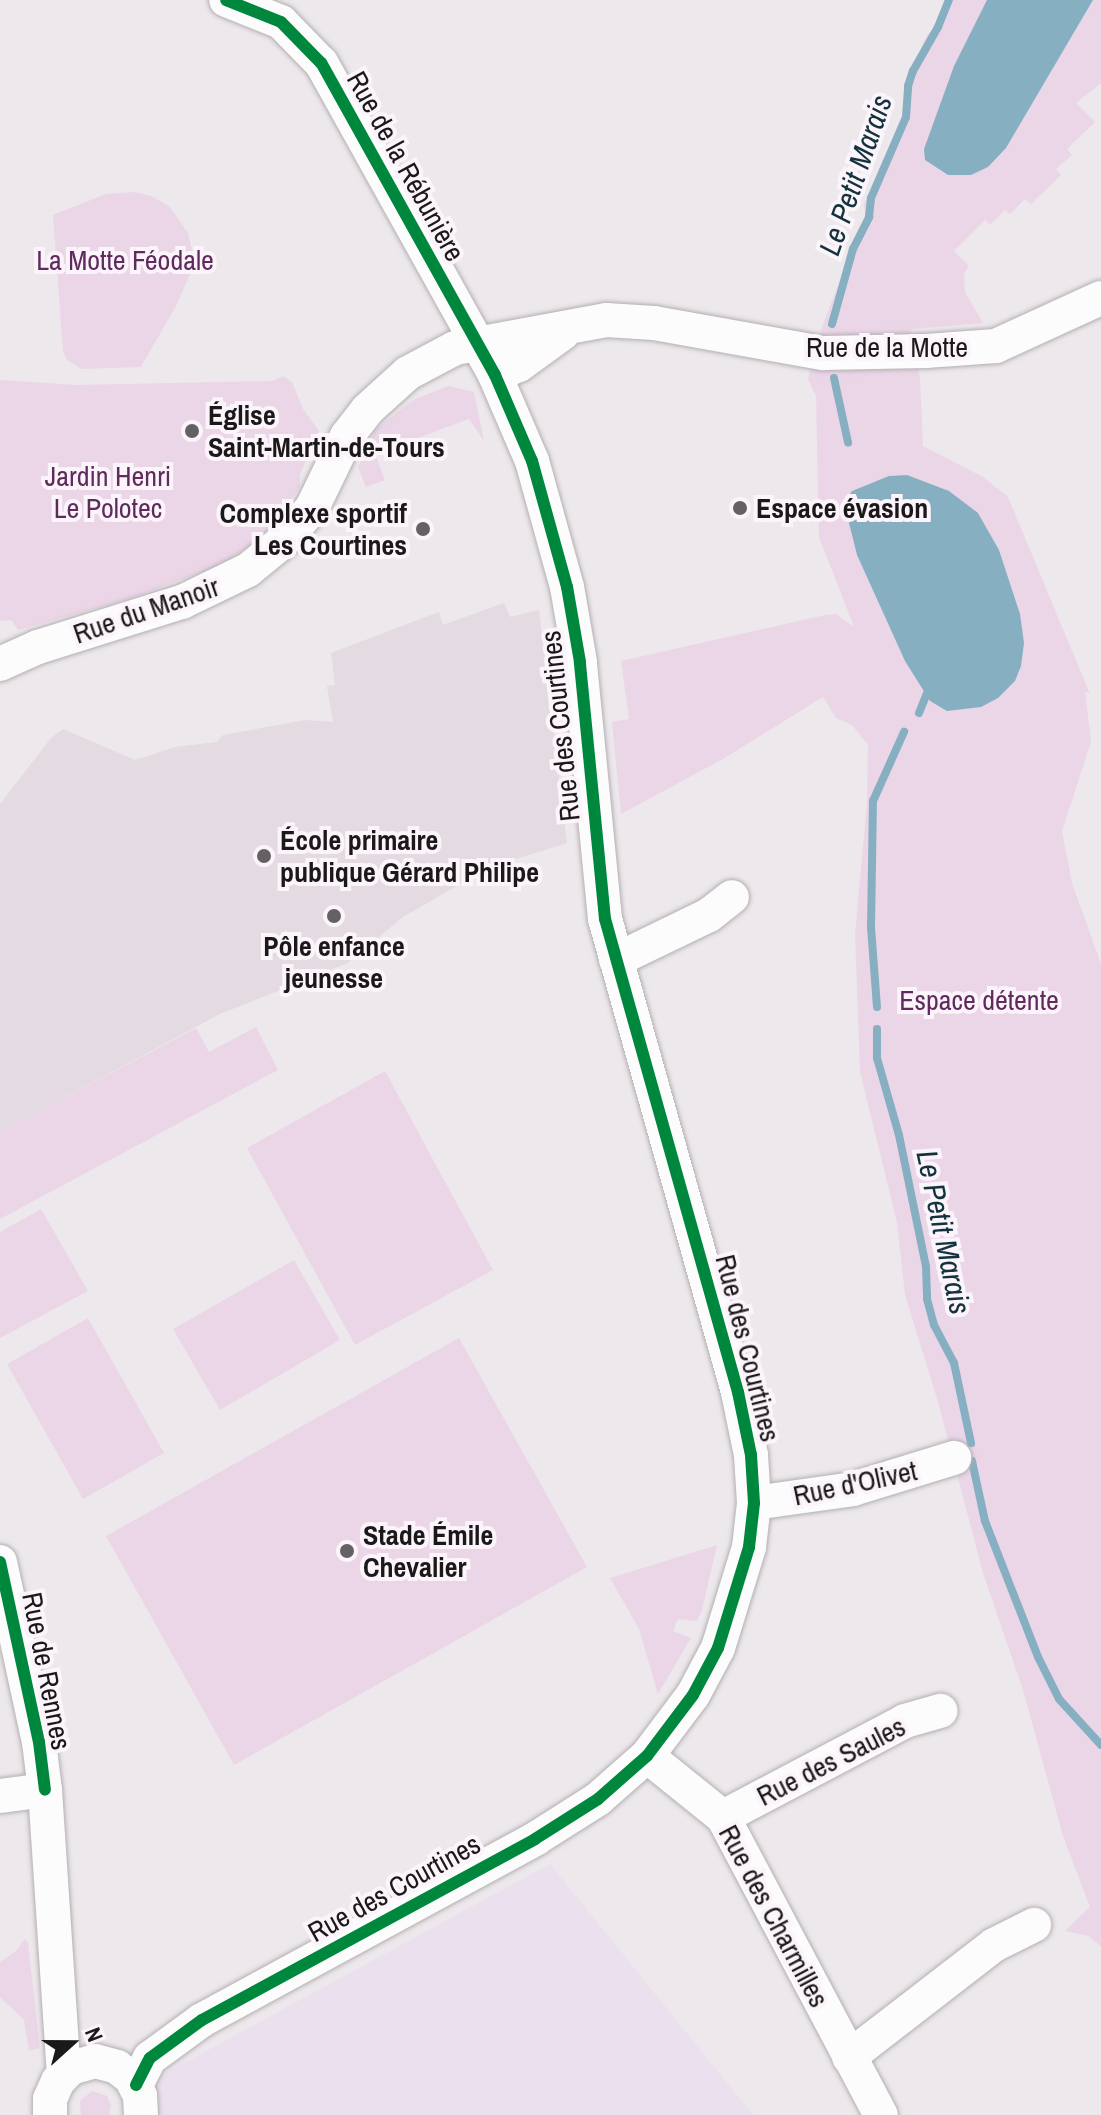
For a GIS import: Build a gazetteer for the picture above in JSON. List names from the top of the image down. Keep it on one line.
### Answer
{"streets":{"street":["Rue de la Rébunière","Rue de la Motte","Rue du Manoir","Rue des Courtines","Rue d'Olivet","Rue de Rennes","Rue des Saules","Rue des Charmilles"]},"crossings":[["Rue de la Rébunière","Rue de la Motte"],["Rue de la Rébunière","Rue du Manoir"],["Rue de la Rébunière","Rue des Courtines"],["Rue de la Motte","Rue du Manoir"],["Rue de la Motte","Rue des Courtines"],["Rue du Manoir","Rue des Courtines"],["Rue des Courtines","Rue d'Olivet"],["Rue des Courtines","Rue de Rennes"],["Rue des Courtines","Rue des Charmilles"],["Rue des Saules","Rue des Charmilles"]],"water":["Le Petit Marais"],"parks":["La Motte Féodale","Jardin Henri Le Polotec","Espace détente"],"places":["Église Saint-Martin-de-Tours","Espace évasion","Complexe sportif Les Courtines","École primaire publique Gérard Philipe","Pôle enfance jeunesse","Stade Émile Chevalier"],"north":"right"}
